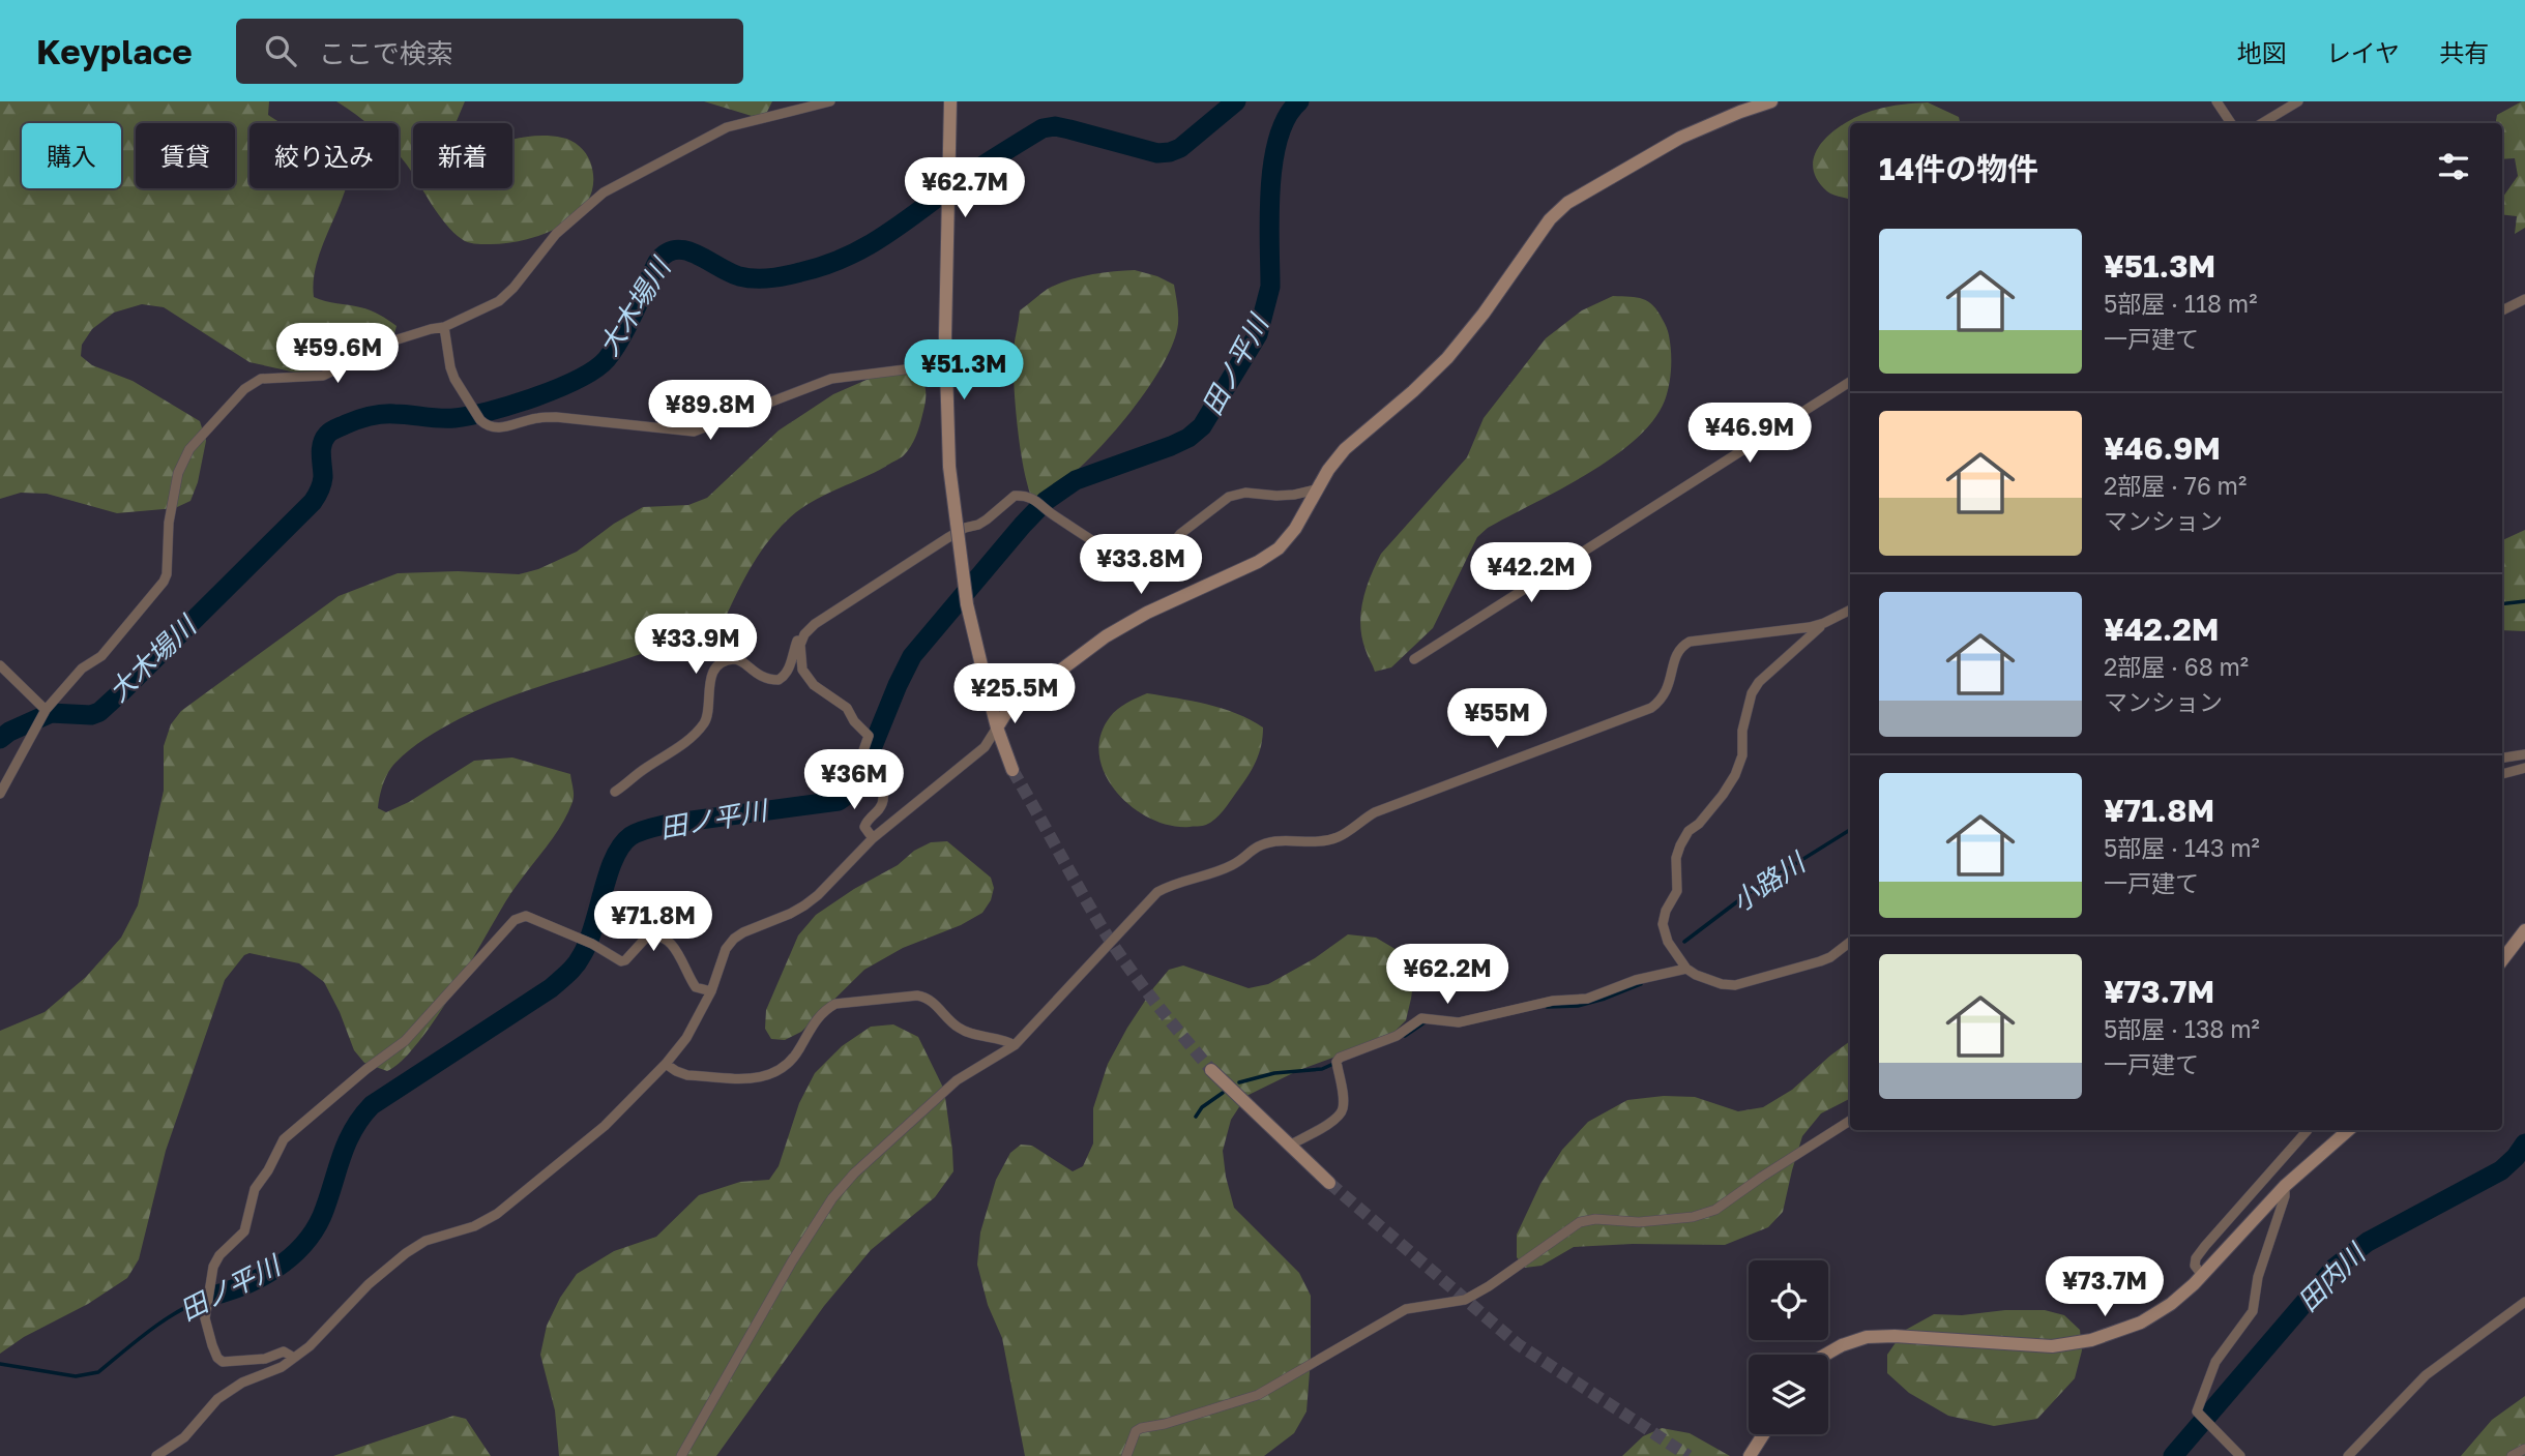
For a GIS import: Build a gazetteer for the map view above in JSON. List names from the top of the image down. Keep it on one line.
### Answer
{"water":["大木場川","田ノ平川","小路川","田内川"],"page":{"header":"Keyplace","search":"ここで検索","nav":["地図","レイヤ","共有"],"chip":["購入","賃貸","絞り込み","新着"],"heading":"14件の物件","price":["¥62.7M","¥59.6M","¥51.3M","¥89.8M","¥46.9M","¥33.8M","¥42.2M","¥33.9M","¥25.5M","¥55M","¥36M","¥71.8M","¥62.2M","¥73.7M"],"list":[{"name":"¥51.3M","note":"5部屋 · 118 m² · 一戸建て"},{"name":"¥46.9M","note":"2部屋 · 76 m² · マンション"},{"name":"¥42.2M","note":"2部屋 · 68 m² · マンション"},{"name":"¥71.8M","note":"5部屋 · 143 m² · 一戸建て"},{"name":"¥73.7M","note":"5部屋 · 138 m² · 一戸建て"}]}}
